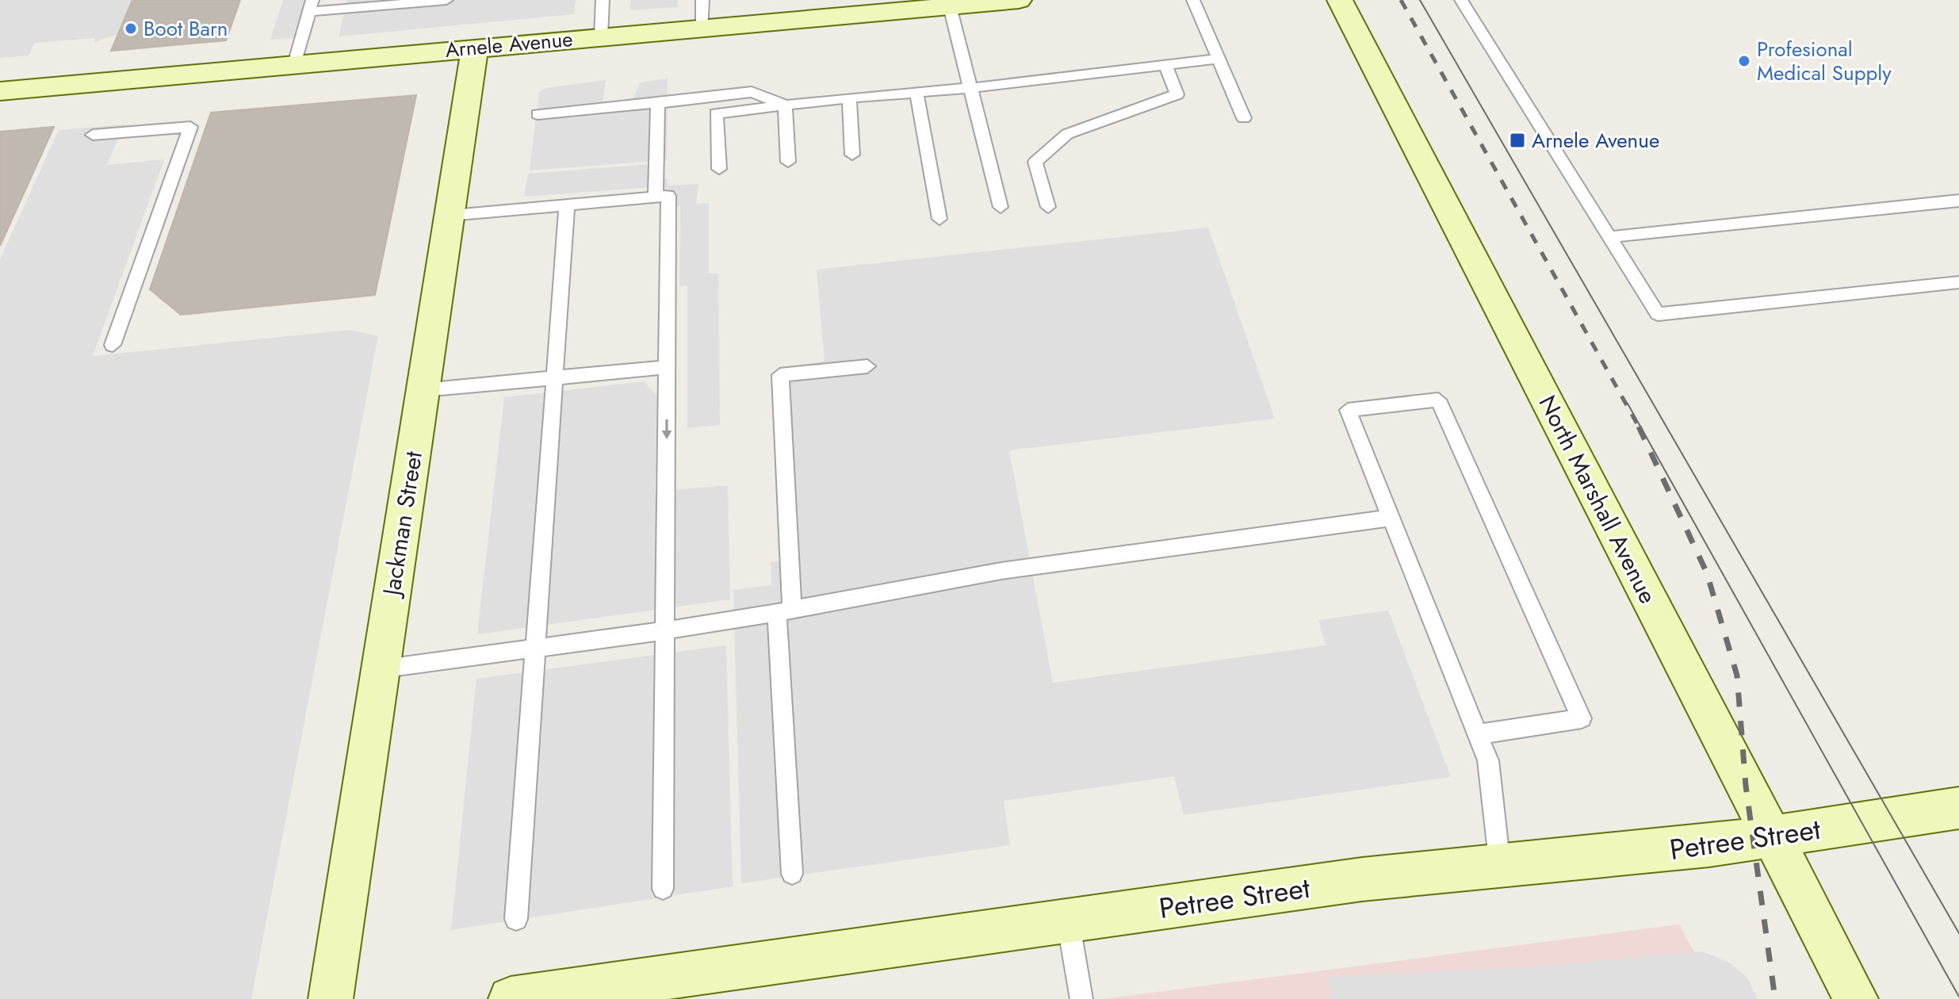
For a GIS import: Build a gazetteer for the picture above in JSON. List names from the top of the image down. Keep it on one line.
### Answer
{"streets":{"street":["Arnele Avenue","North Marshall Avenue","Jackman Street","Petree Street"]},"crossings":[["Arnele Avenue","Jackman Street"],["North Marshall Avenue","Petree Street"]],"places":{"other":["Boot Barn","Profesional Medical Supply"],"transit":["Arnele Avenue"]}}
